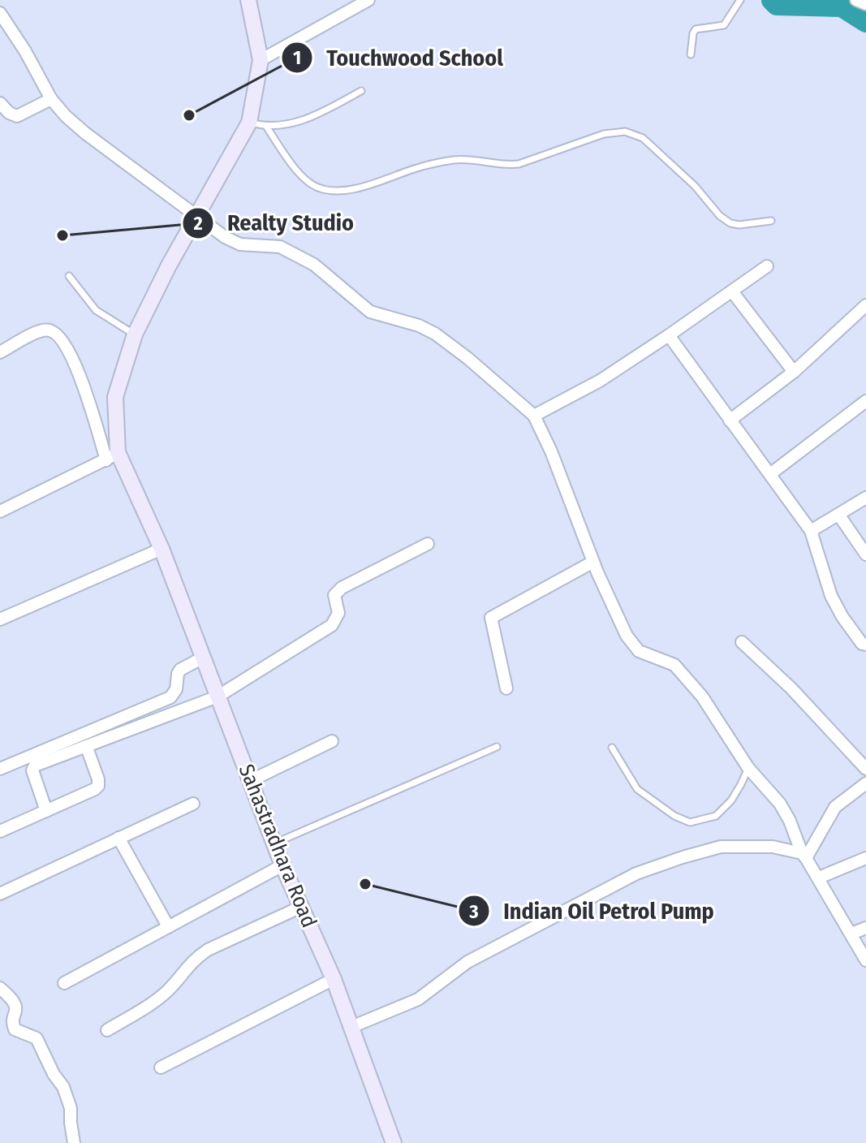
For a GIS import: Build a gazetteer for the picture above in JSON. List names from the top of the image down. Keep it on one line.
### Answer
{"streets":{"main road":["Sahastradhara Road"]},"places":["Touchwood School","Realty Studio","Indian Oil Petrol Pump"]}
